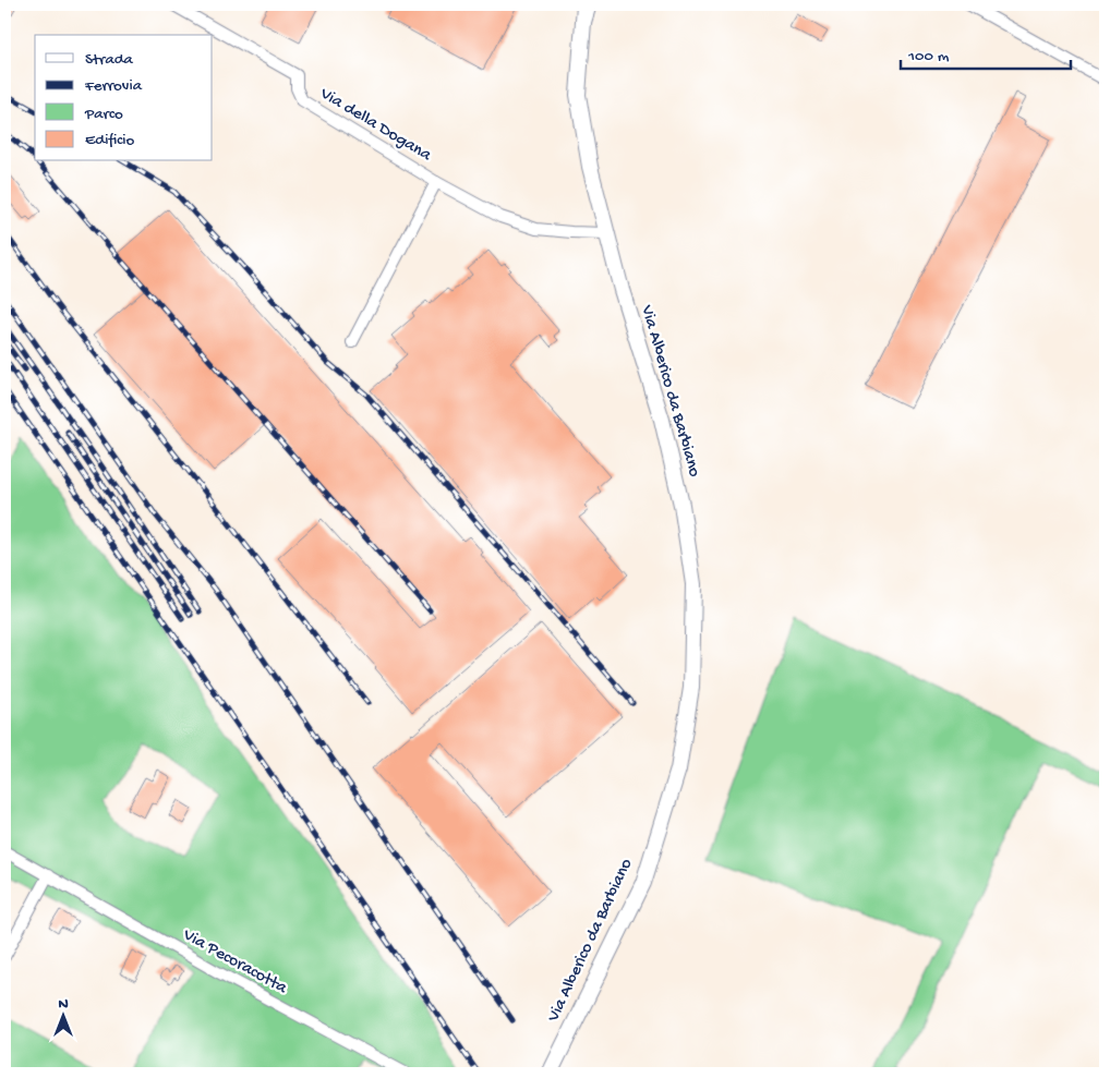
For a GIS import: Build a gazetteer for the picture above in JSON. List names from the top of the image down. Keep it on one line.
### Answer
{"streets":{"main road":["Via Alberico da Barbiano"],"street":["Via della Dogana","Via Pecoracotta"]},"crossings":[["Via della Dogana","Via Alberico da Barbiano"]],"legend":["Strada","Ferrovia","Parco","Edificio"],"scale_bar":"100 m","north":"top"}
